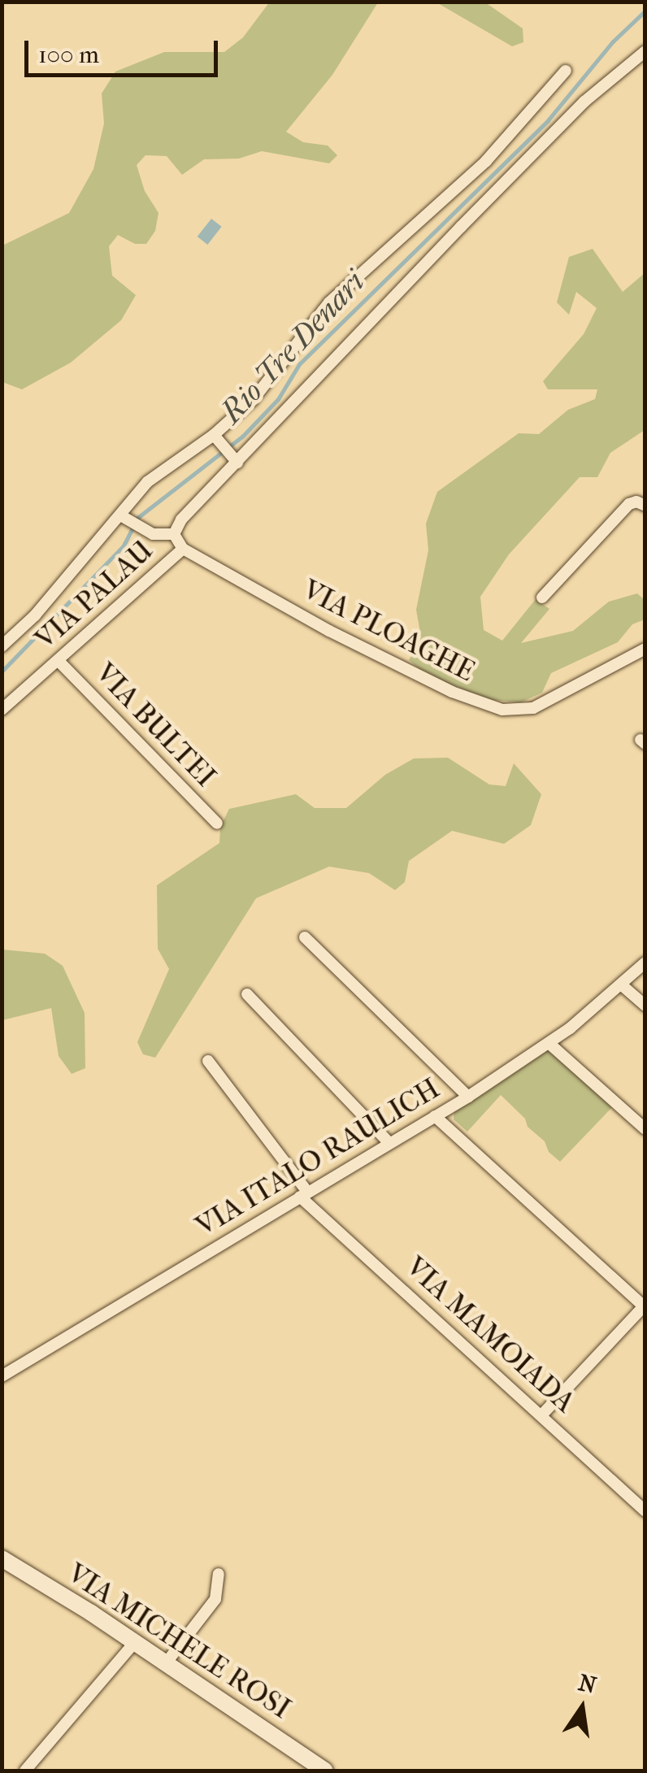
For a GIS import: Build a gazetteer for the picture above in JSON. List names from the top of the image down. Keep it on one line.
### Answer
{"streets":{"street":["VIA PALAU","VIA PLOAGHE","VIA BULTEI","VIA ITALO RAULICH","VIA MAMOIADA","VIA MICHELE ROSI"]},"crossings":[["VIA PALAU","VIA PLOAGHE"],["VIA PALAU","VIA BULTEI"],["VIA ITALO RAULICH","VIA MAMOIADA"]],"water":["Rio Tre Denari"],"scale_bar":"100 m","north":"top"}
